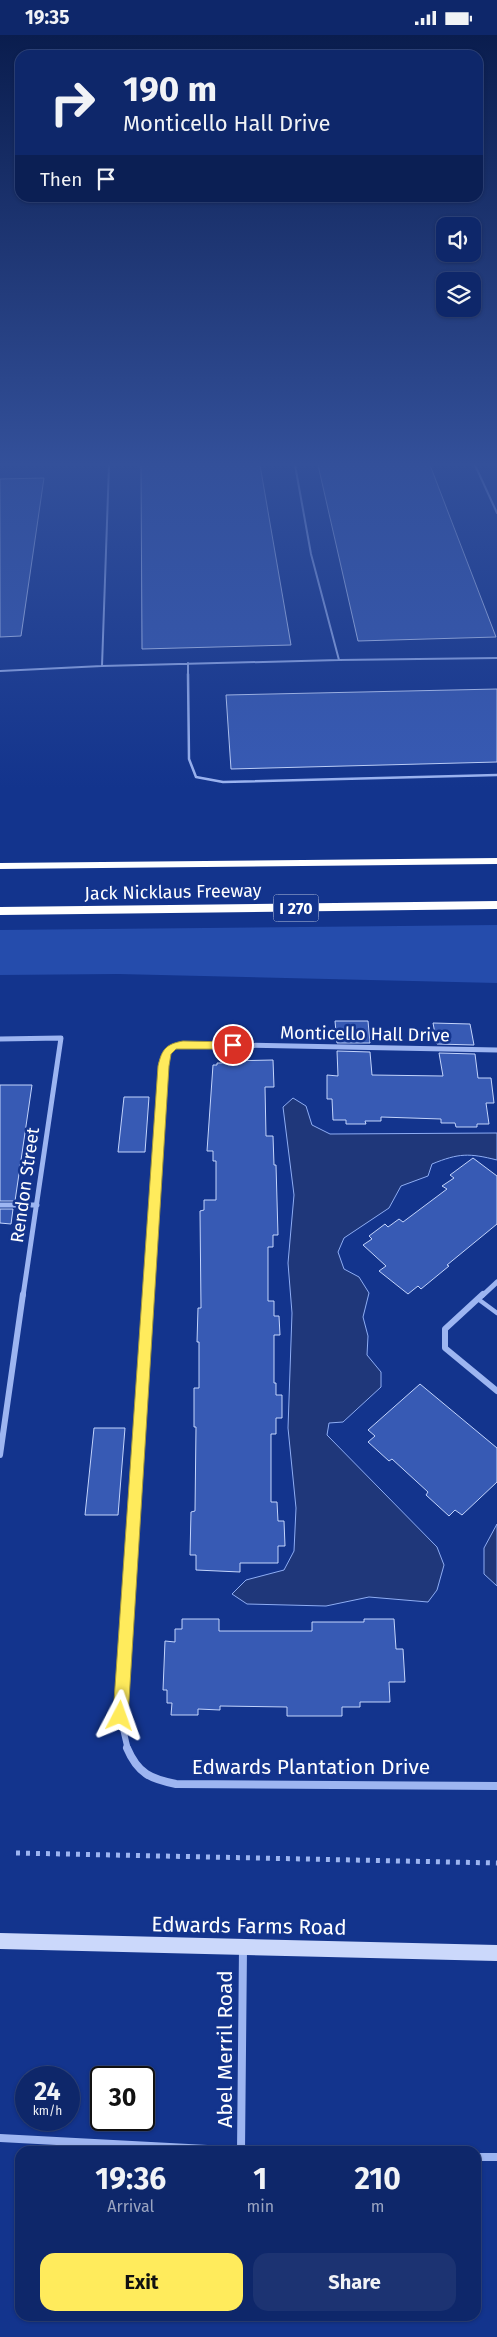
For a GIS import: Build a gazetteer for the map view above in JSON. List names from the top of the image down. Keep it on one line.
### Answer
{"streets":{"highway":["Jack Nicklaus Freeway","I 270"],"main road":["Edwards Farms Road"],"street":["Monticello Hall Drive","Rendon Street","Edwards Plantation Drive","Abel Merril Road"]},"crossings":[["Monticello Hall Drive","Edwards Plantation Drive"],["Edwards Farms Road","Abel Merril Road"]],"page":{"status":"19:35","turn":["190 m","Monticello Hall Drive"],"then":"Then","speed":"24 km/h","limit":"30","eta":["19:36","Arrival","1","min","210","m"],"buttons":["Exit","Share"]}}
